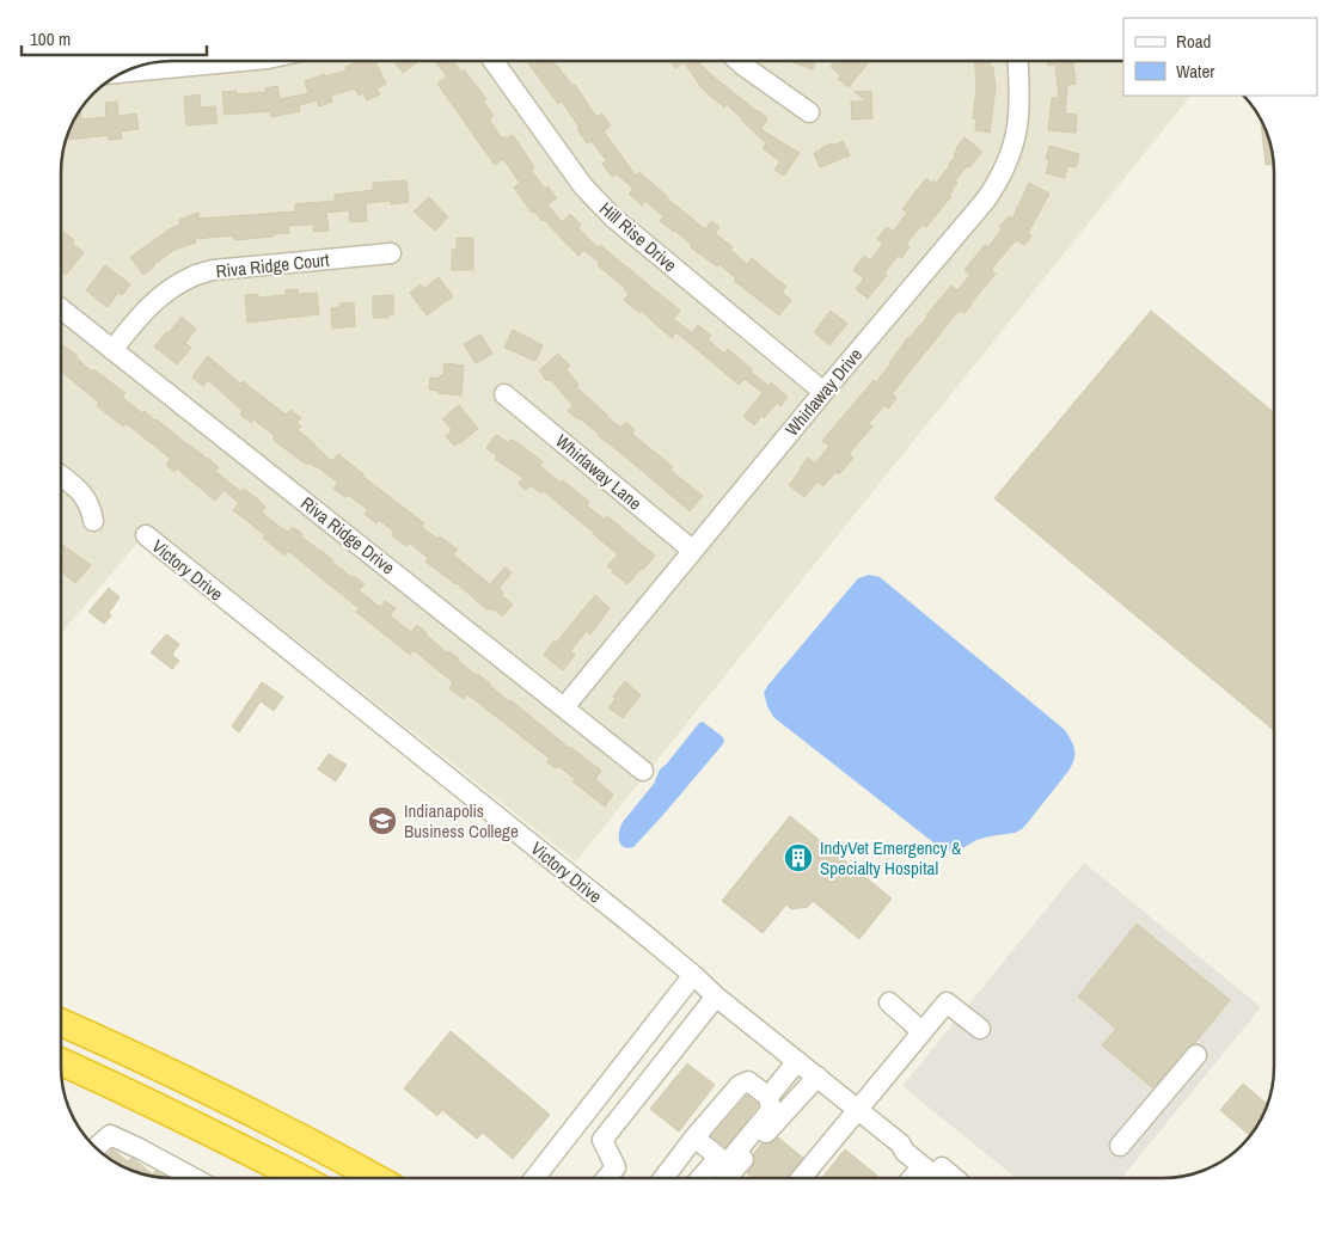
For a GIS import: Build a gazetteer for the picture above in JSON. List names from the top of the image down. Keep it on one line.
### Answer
{"streets":{"street":["Hill Rise Drive","Riva Ridge Court","Whirlaway Drive","Whirlaway Lane","Riva Ridge Drive","Victory Drive"]},"crossings":[["Hill Rise Drive","Whirlaway Drive"],["Riva Ridge Court","Riva Ridge Drive"],["Whirlaway Drive","Whirlaway Lane"],["Whirlaway Drive","Riva Ridge Drive"]],"places":{"school or university":["Indianapolis Business College"],"building":["IndyVet Emergency & Specialty Hospital"]},"legend":["Road","Water"],"scale_bar":"100 m"}
